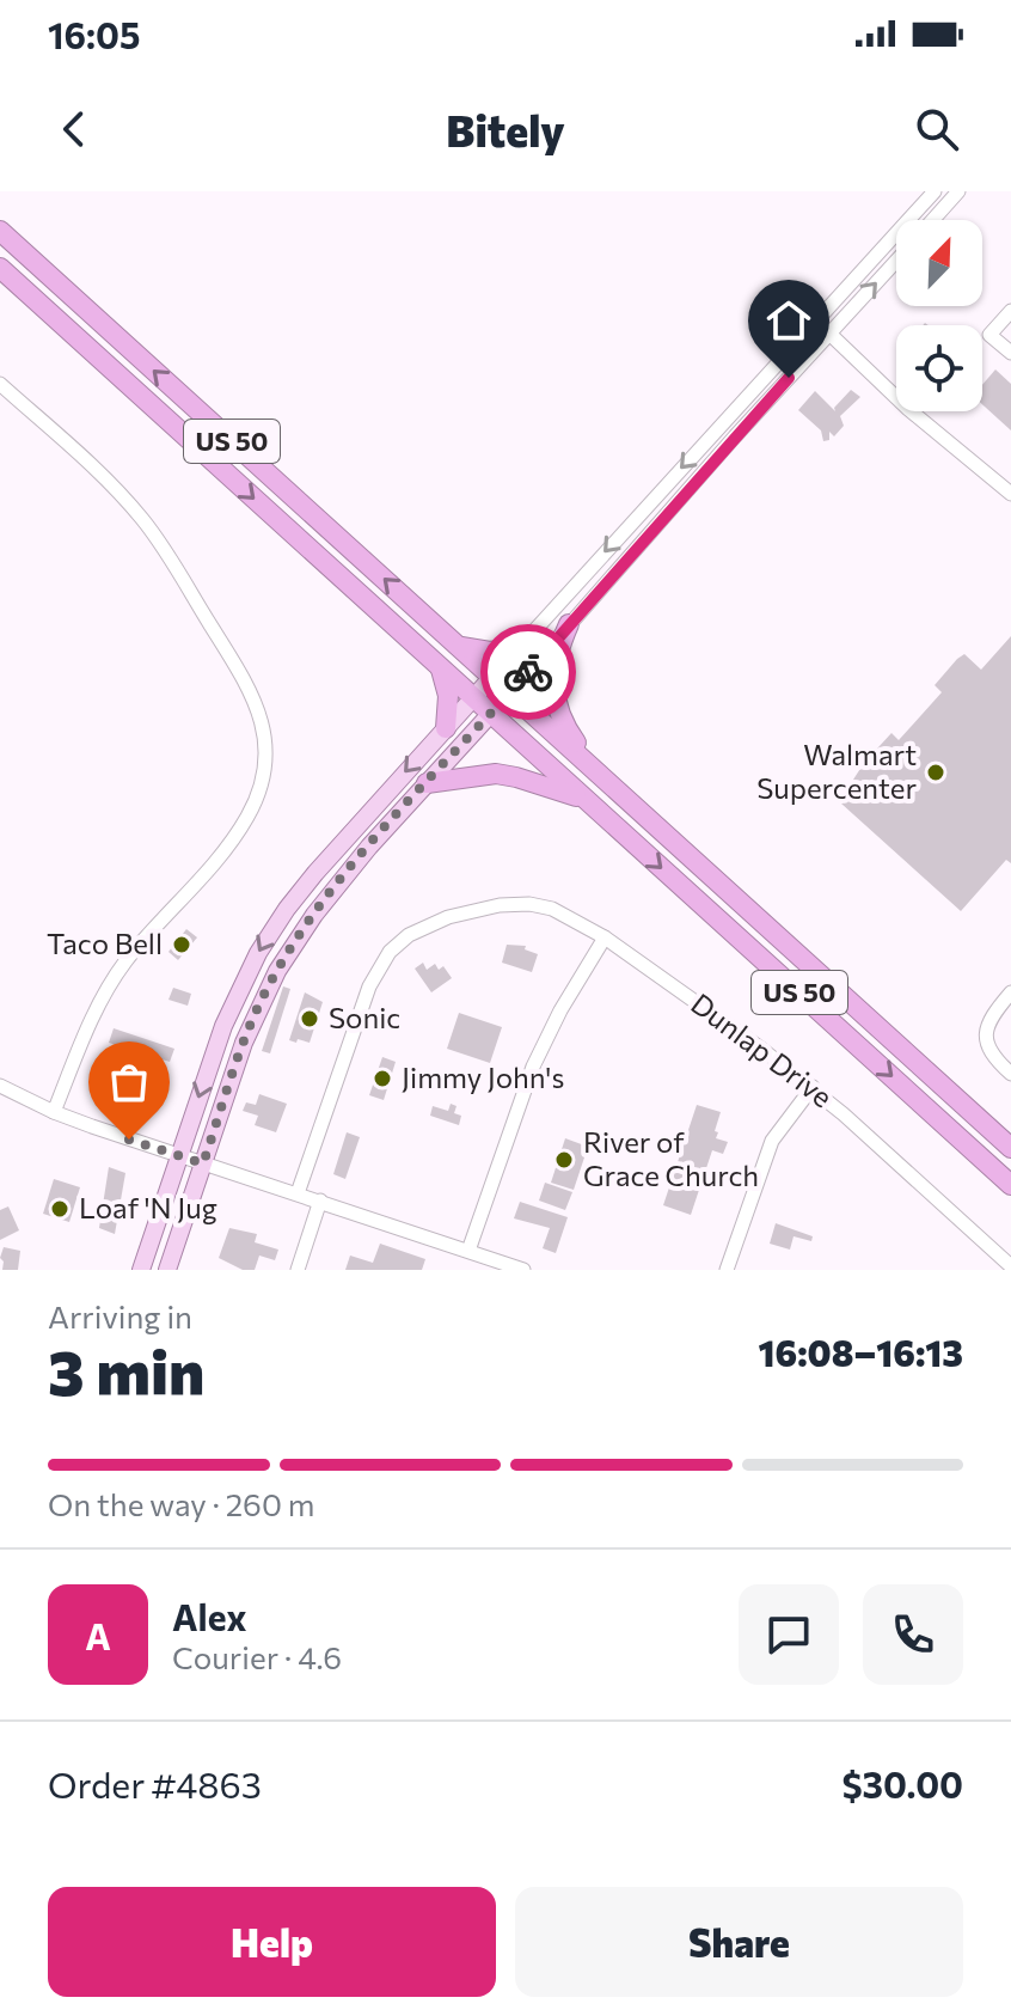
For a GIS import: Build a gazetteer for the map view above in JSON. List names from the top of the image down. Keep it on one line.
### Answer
{"streets":{"highway":["US 50"],"street":["Dunlap Drive"]},"places":["Walmart Supercenter","Taco Bell","Sonic","Jimmy John's","River of Grace Church","Loaf 'N Jug"],"north":"top right","page":{"status":"16:05","header":"Bitely","heading":["3 min","Arriving in","16:08–16:13"],"panel":["Alex","Courier · 4.6","Order #4863","$30.00"],"bar":"On the way · 260 m","round":"A","buttons":["Help","Share"]}}
